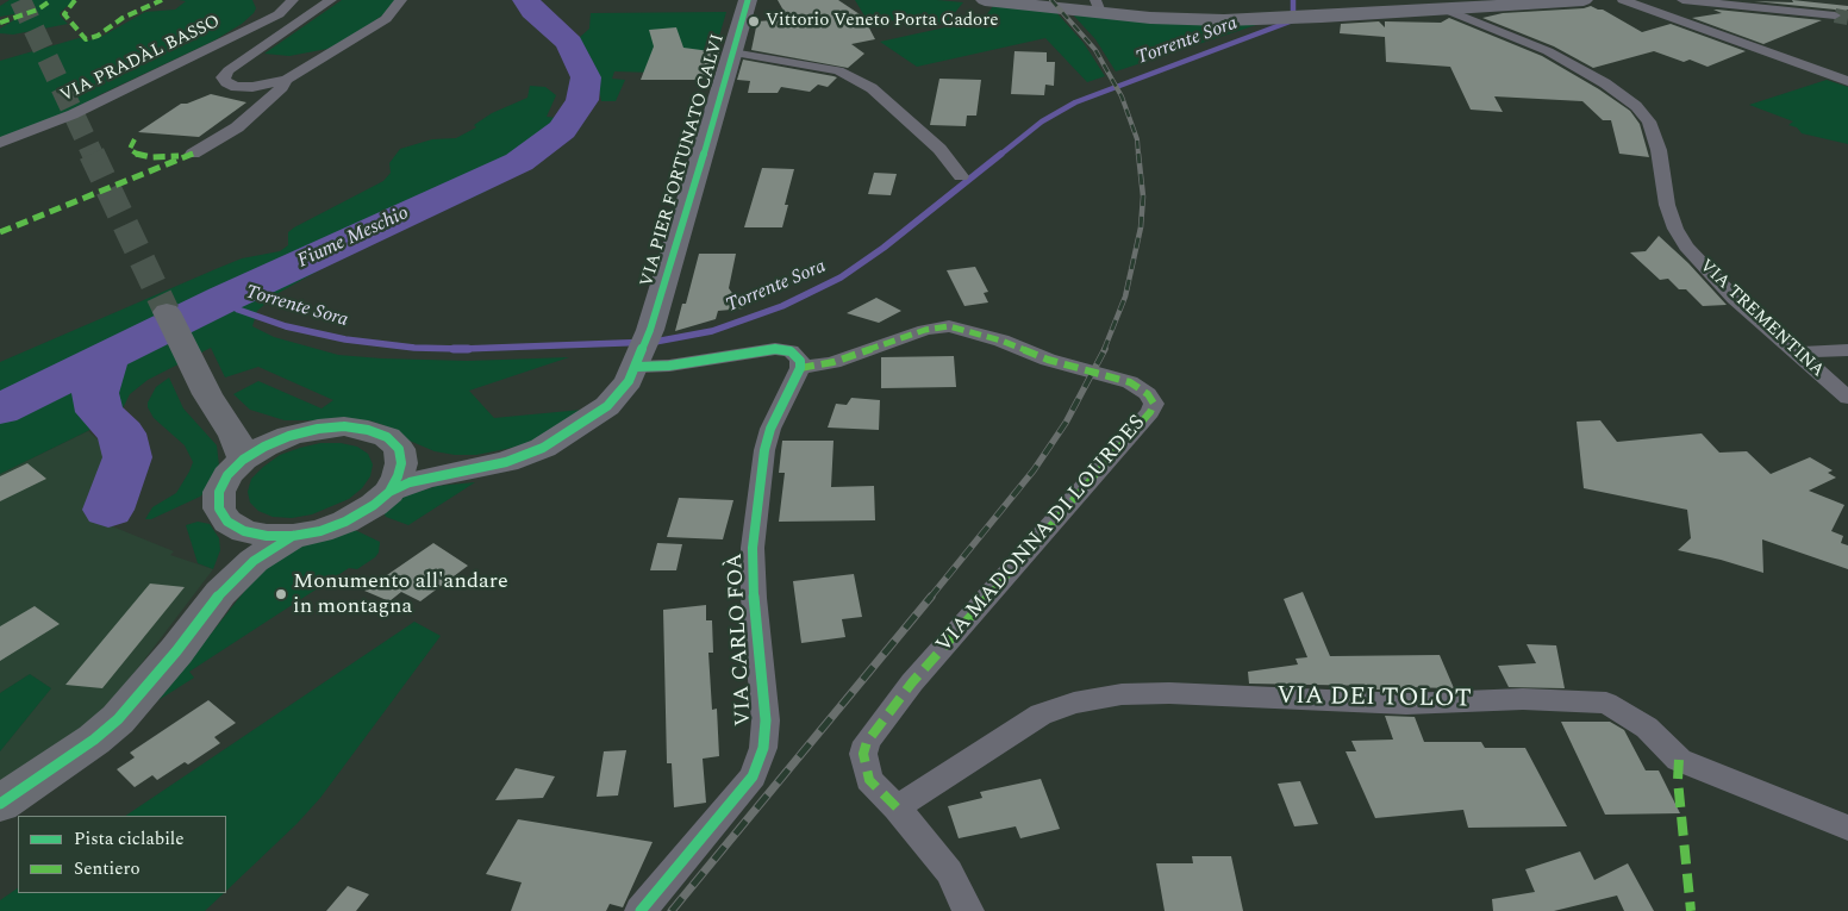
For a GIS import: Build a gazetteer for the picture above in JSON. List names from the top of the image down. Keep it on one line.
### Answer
{"streets":{"main road":["VIA PIER FORTUNATO CALVI"],"street":["VIA PRADÀL BASSO","VIA TREMENTINA","VIA MADONNA DI LOURDES","VIA CARLO FOÀ","VIA DEI TOLOT"]},"crossings":[["VIA MADONNA DI LOURDES","VIA CARLO FOÀ"],["VIA MADONNA DI LOURDES","VIA DEI TOLOT"]],"water":["Torrente Sora","Fiume Meschio"],"places":["Vittorio Veneto Porta Cadore","Monumento all'andare in montagna"],"legend":["Pista ciclabile","Sentiero"]}
